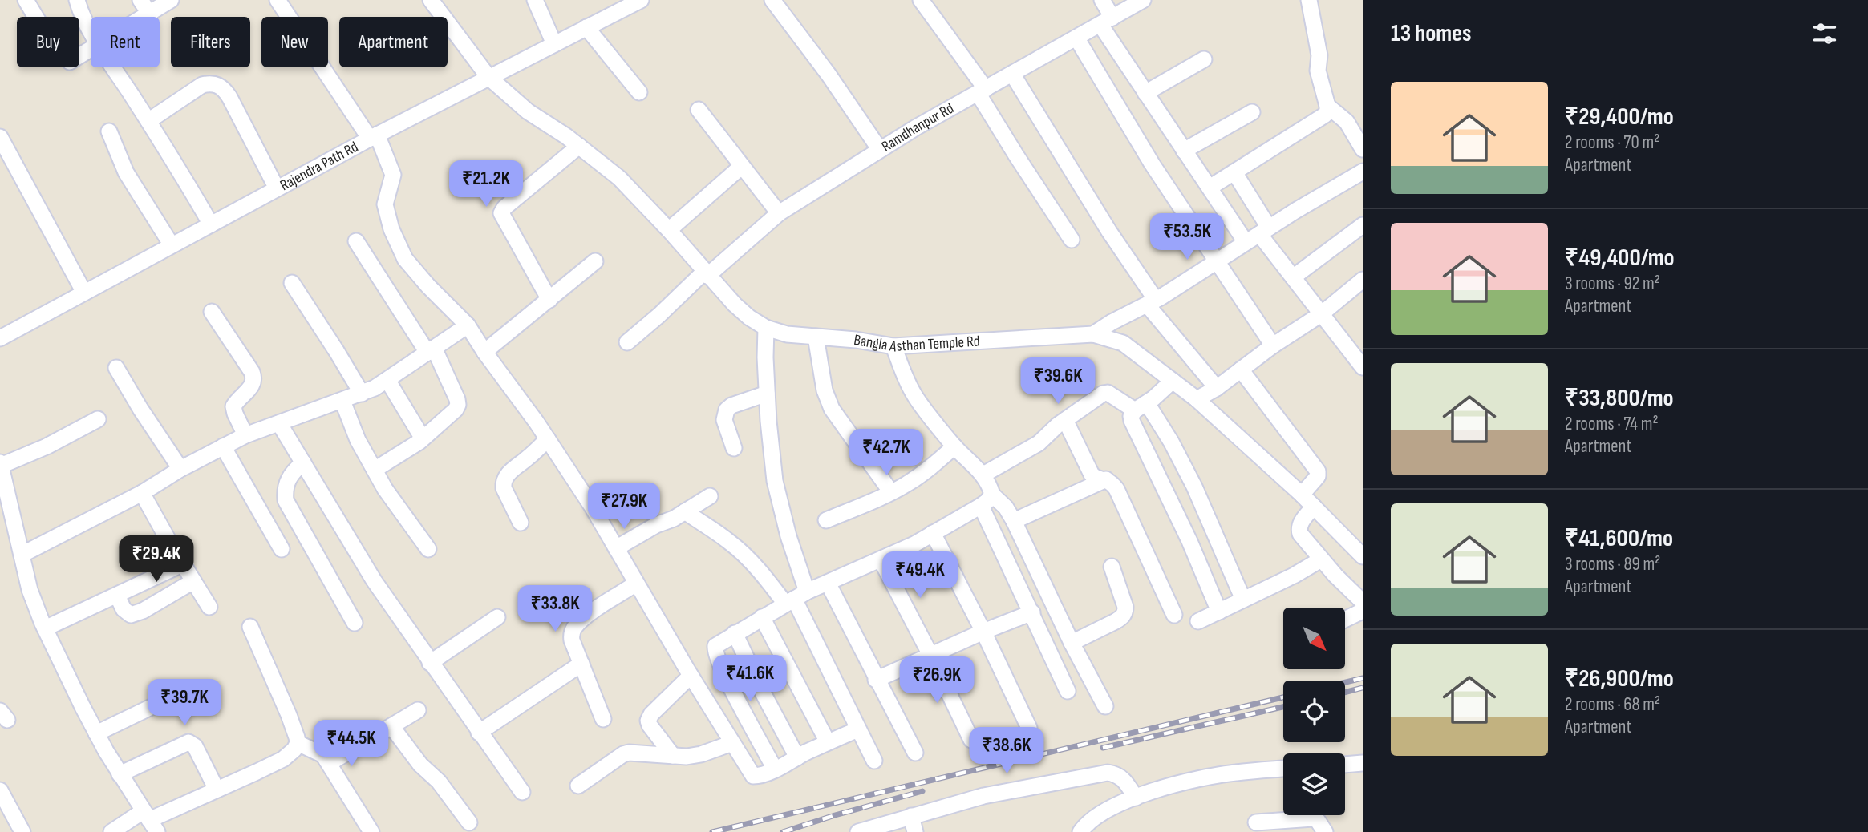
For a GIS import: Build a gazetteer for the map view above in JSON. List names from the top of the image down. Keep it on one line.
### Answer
{"streets":{"street":["Ramdhanpur Rd","Rajendra Path Rd","Bangla Asthan Temple Rd"]},"crossings":[["Ramdhanpur Rd","Bangla Asthan Temple Rd"],["Rajendra Path Rd","Bangla Asthan Temple Rd"]],"north":"bottom right","page":{"heading":"13 homes","chip":["Buy","Rent","Filters","New","Apartment"],"list":[{"name":"₹29,400/mo","note":"2 rooms · 70 m² · Apartment"},{"name":"₹49,400/mo","note":"3 rooms · 92 m² · Apartment"},{"name":"₹33,800/mo","note":"2 rooms · 74 m² · Apartment"},{"name":"₹41,600/mo","note":"3 rooms · 89 m² · Apartment"},{"name":"₹26,900/mo","note":"2 rooms · 68 m² · Apartment"}],"price":["₹21.2K","₹53.5K","₹39.6K","₹42.7K","₹27.9K","₹29.4K","₹49.4K","₹33.8K","₹41.6K","₹26.9K","₹39.7K","₹44.5K","₹38.6K"]}}
